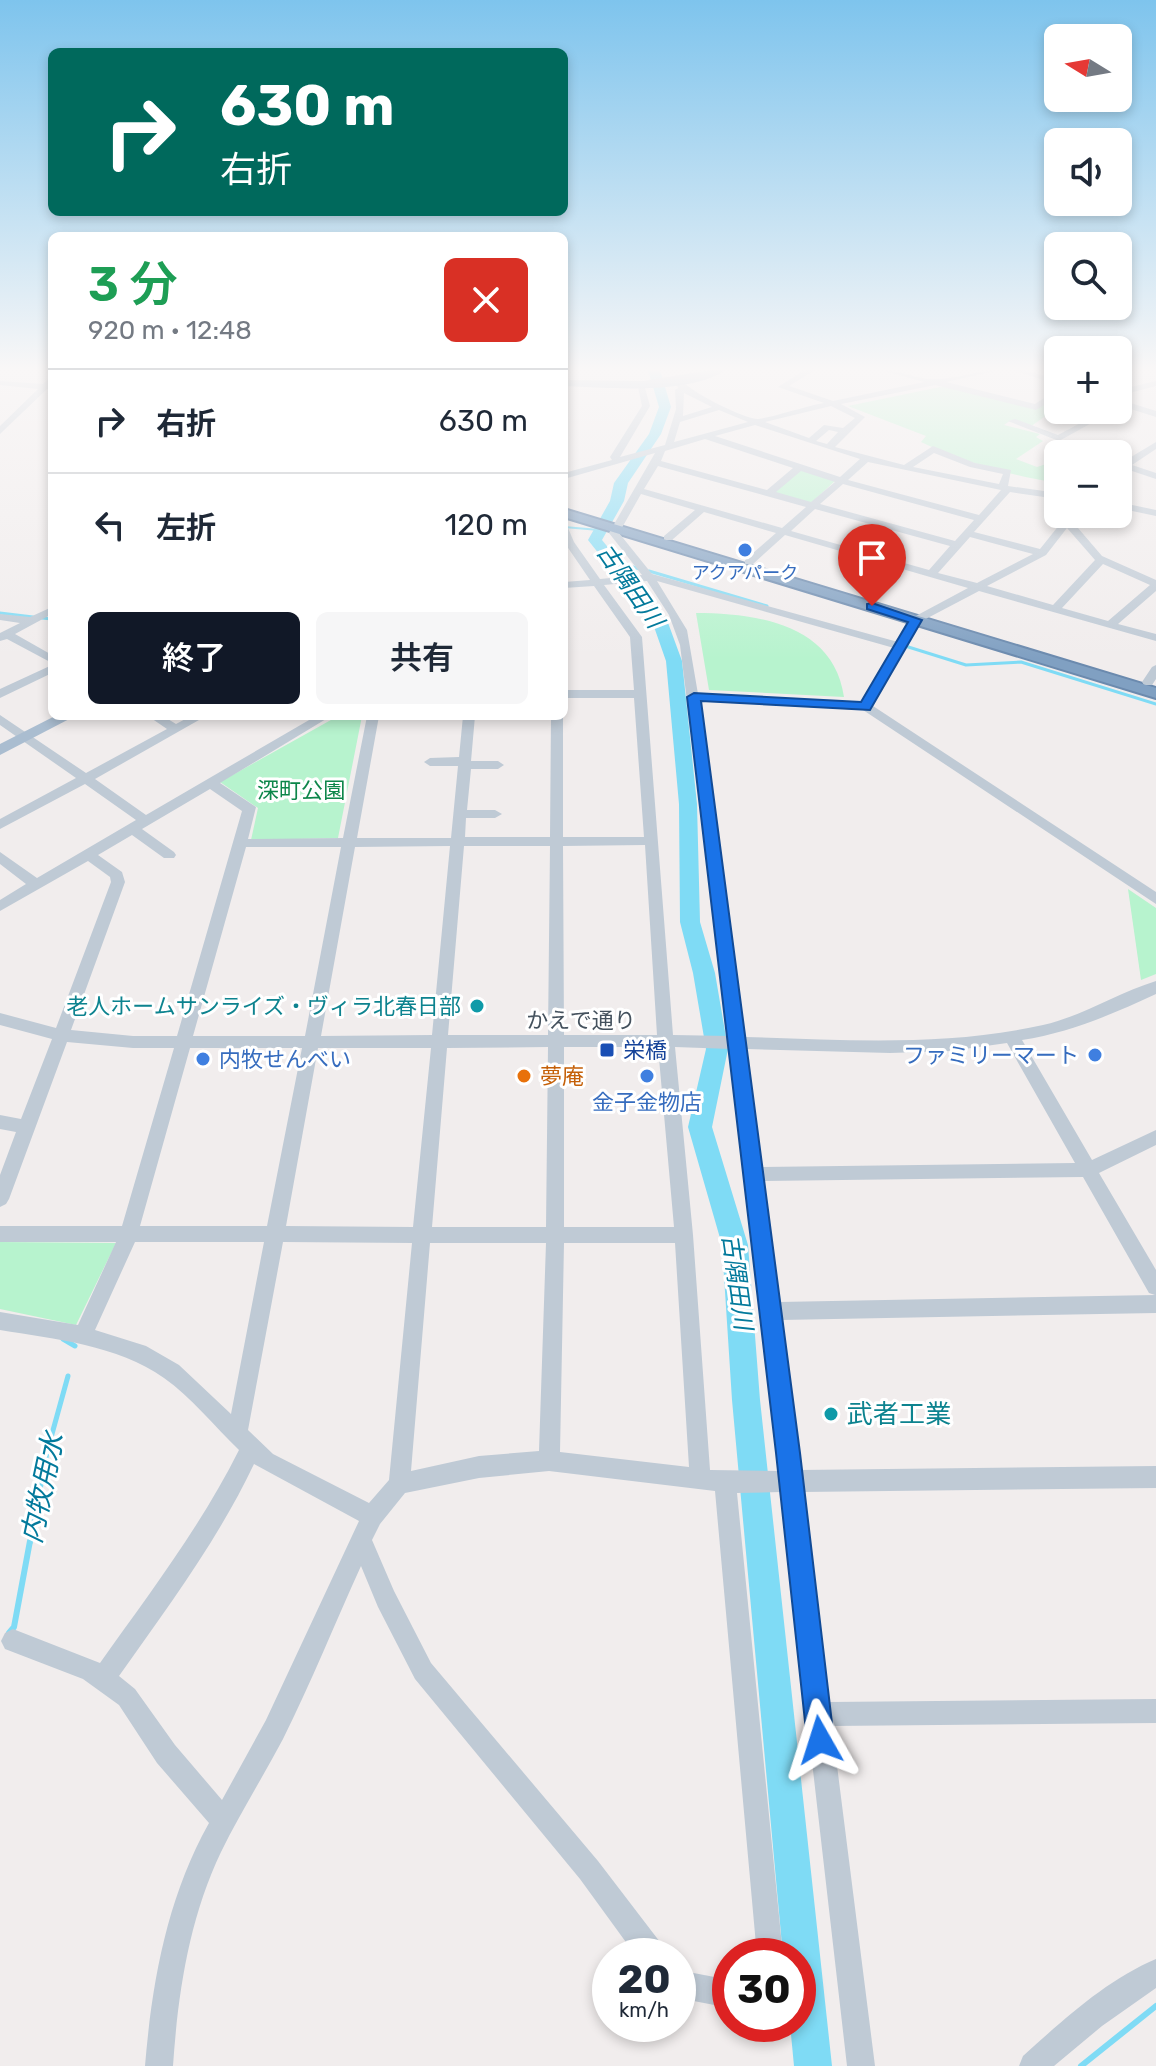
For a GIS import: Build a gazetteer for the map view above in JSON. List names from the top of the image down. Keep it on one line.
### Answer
{"streets":{"street":["かえで通り"]},"water":["古隅田川","内牧用水"],"parks":["深町公園"],"places":{"other":["アクアパーク","老人ホームサンライズ・ヴィラ北春日部","ファミリーマート","内牧せんべい","夢庵","金子金物店","武者工業"],"transit":["栄橋"]},"north":"left","page":{"map_buttons":["+","−"],"turn":["630 m","右折"],"heading":["3 分","920 m · 12:48"],"list":[{"name":"右折","value":"630 m"},{"name":"左折","value":"120 m"}],"buttons":["終了","共有"],"speed":"20 km/h","limit":"30"}}
